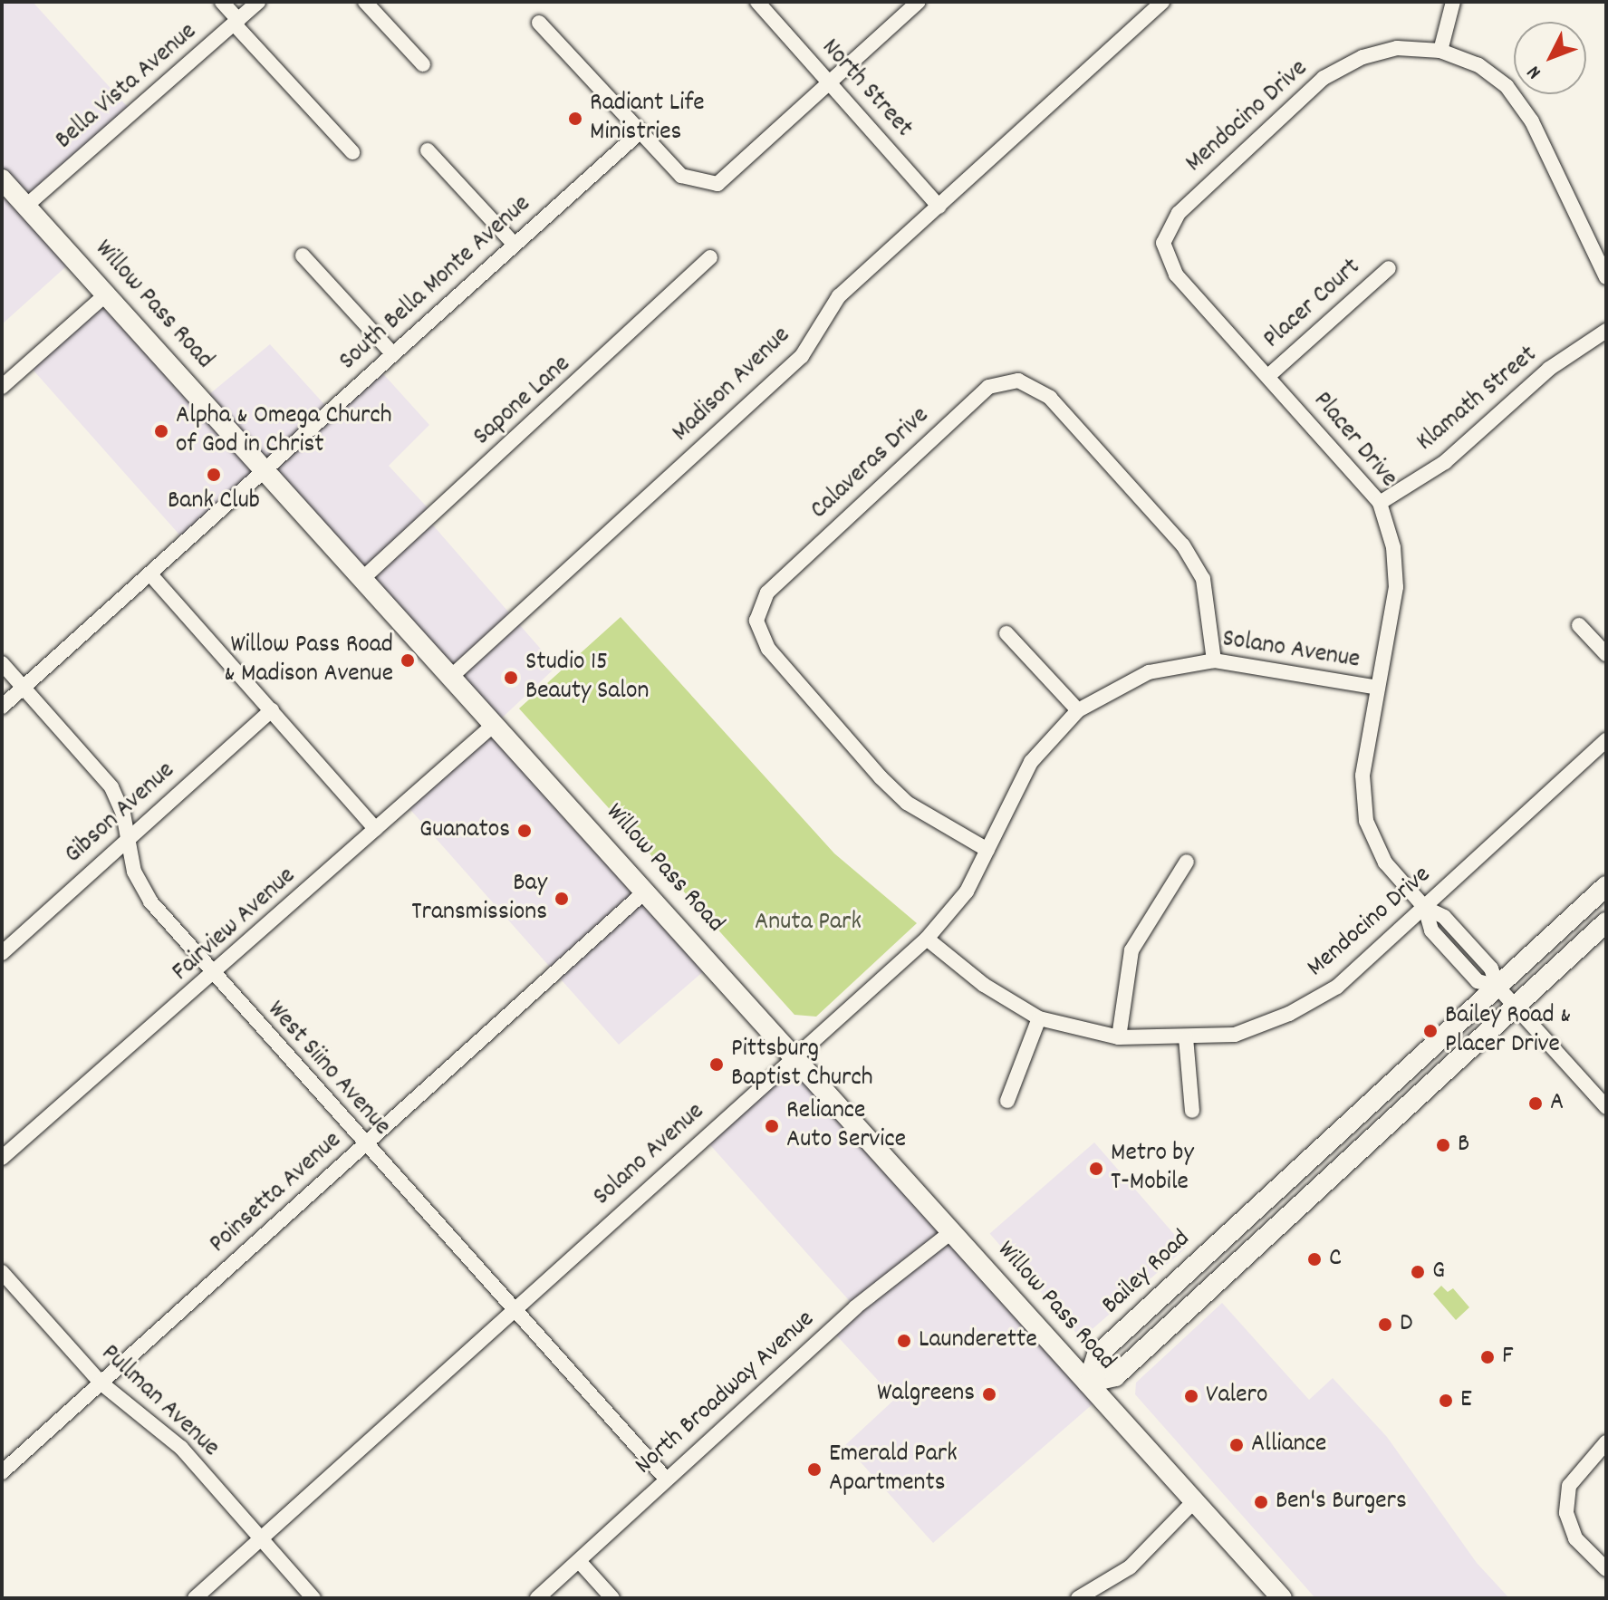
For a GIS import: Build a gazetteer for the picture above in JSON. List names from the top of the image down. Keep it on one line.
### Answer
{"streets":{"main road":["Willow Pass Road","Bailey Road"],"street":["Bella Vista Avenue","North Street","Mendocino Drive","South Bella Monte Avenue","Placer Court","Madison Avenue","Klamath Street","Sapone Lane","Placer Drive","Calaveras Drive","Solano Avenue","Gibson Avenue","Fairview Avenue","West Siino Avenue","Poinsetta Avenue","North Broadway Avenue","Pullman Avenue"]},"crossings":[["Bella Vista Avenue","Willow Pass Road"],["North Street","Madison Avenue"],["Mendocino Drive","Placer Drive"],["Mendocino Drive","Solano Avenue"],["South Bella Monte Avenue","Willow Pass Road"],["South Bella Monte Avenue","West Siino Avenue"],["Placer Court","Placer Drive"],["Willow Pass Road","Madison Avenue"],["Willow Pass Road","Sapone Lane"],["Willow Pass Road","Solano Avenue"],["Willow Pass Road","Fairview Avenue"],["Willow Pass Road","Poinsetta Avenue"],["Willow Pass Road","Bailey Road"],["Willow Pass Road","North Broadway Avenue"],["Klamath Street","Placer Drive"],["Placer Drive","Solano Avenue"],["Placer Drive","Bailey Road"],["Calaveras Drive","Solano Avenue"],["Solano Avenue","West Siino Avenue"],["Solano Avenue","Pullman Avenue"],["Gibson Avenue","West Siino Avenue"],["Fairview Avenue","West Siino Avenue"],["West Siino Avenue","Poinsetta Avenue"],["West Siino Avenue","North Broadway Avenue"],["Poinsetta Avenue","Pullman Avenue"]],"parks":["Anuta Park"],"places":["Radiant Life Ministries","Alpha & Omega Church of God in Christ","Bank Club","Willow Pass Road & Madison Avenue","Studio 15 Beauty Salon","Guanatos","Bay Transmissions","Bailey Road & Placer Drive","Pittsburg Baptist Church","A","Reliance Auto Service","B","Metro by T-Mobile","C","G","D","Launderette","F","Walgreens","Valero","E","Alliance","Emerald Park Apartments","Ben's Burgers"],"north":"bottom left"}
